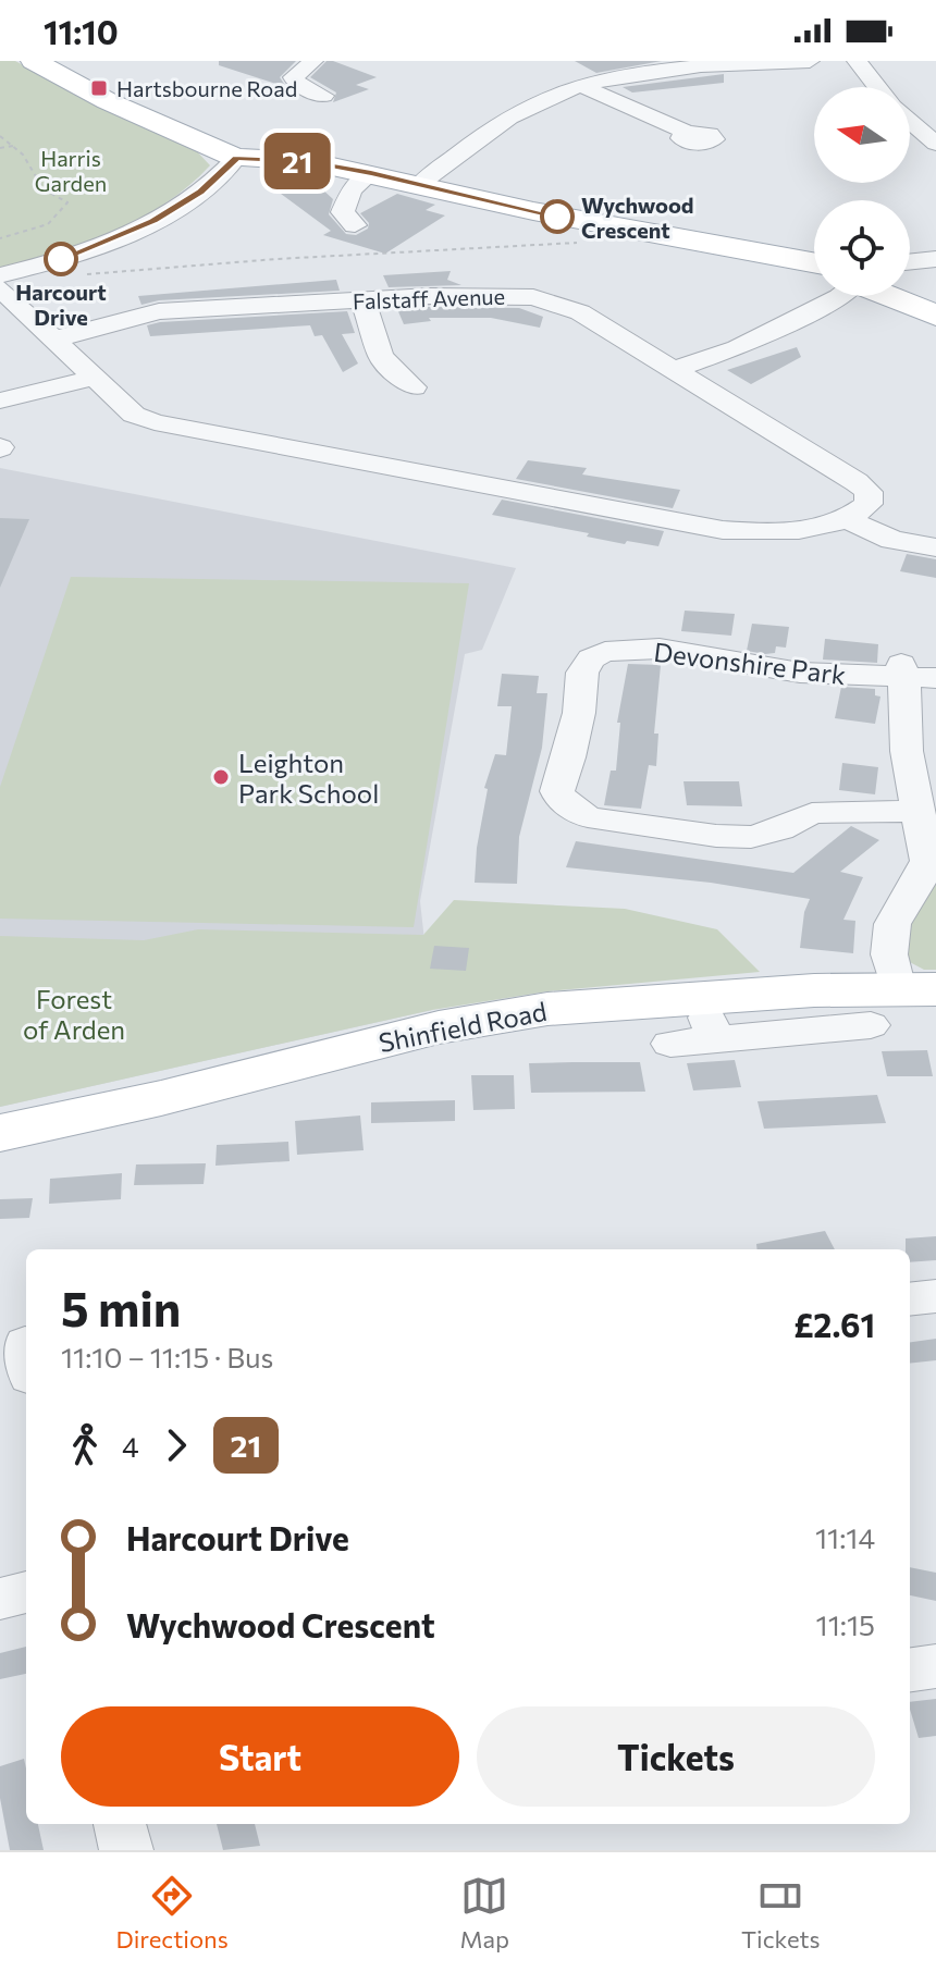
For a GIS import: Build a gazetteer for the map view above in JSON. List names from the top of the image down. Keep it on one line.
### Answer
{"streets":{"main road":["Shinfield Road"],"street":["Falstaff Avenue","Devonshire Park"]},"crossings":[["Devonshire Park","Shinfield Road"]],"parks":["Harris Garden","Forest of Arden"],"places":{"transit":["Hartsbourne Road"],"other":["Wychwood Crescent","Harcourt Drive","Leighton Park School"]},"lines":["bus line 21"],"north":"left","page":{"status":"11:10","on_map":"21","heading":["5 min","11:10 – 11:15 · Bus","£2.61"],"legs":["4","21"],"list":[{"name":"Harcourt Drive","value":"11:14"},{"name":"Wychwood Crescent","value":"11:15"}],"buttons":["Start","Tickets"],"tabs":["Directions","Map","Tickets"]}}
